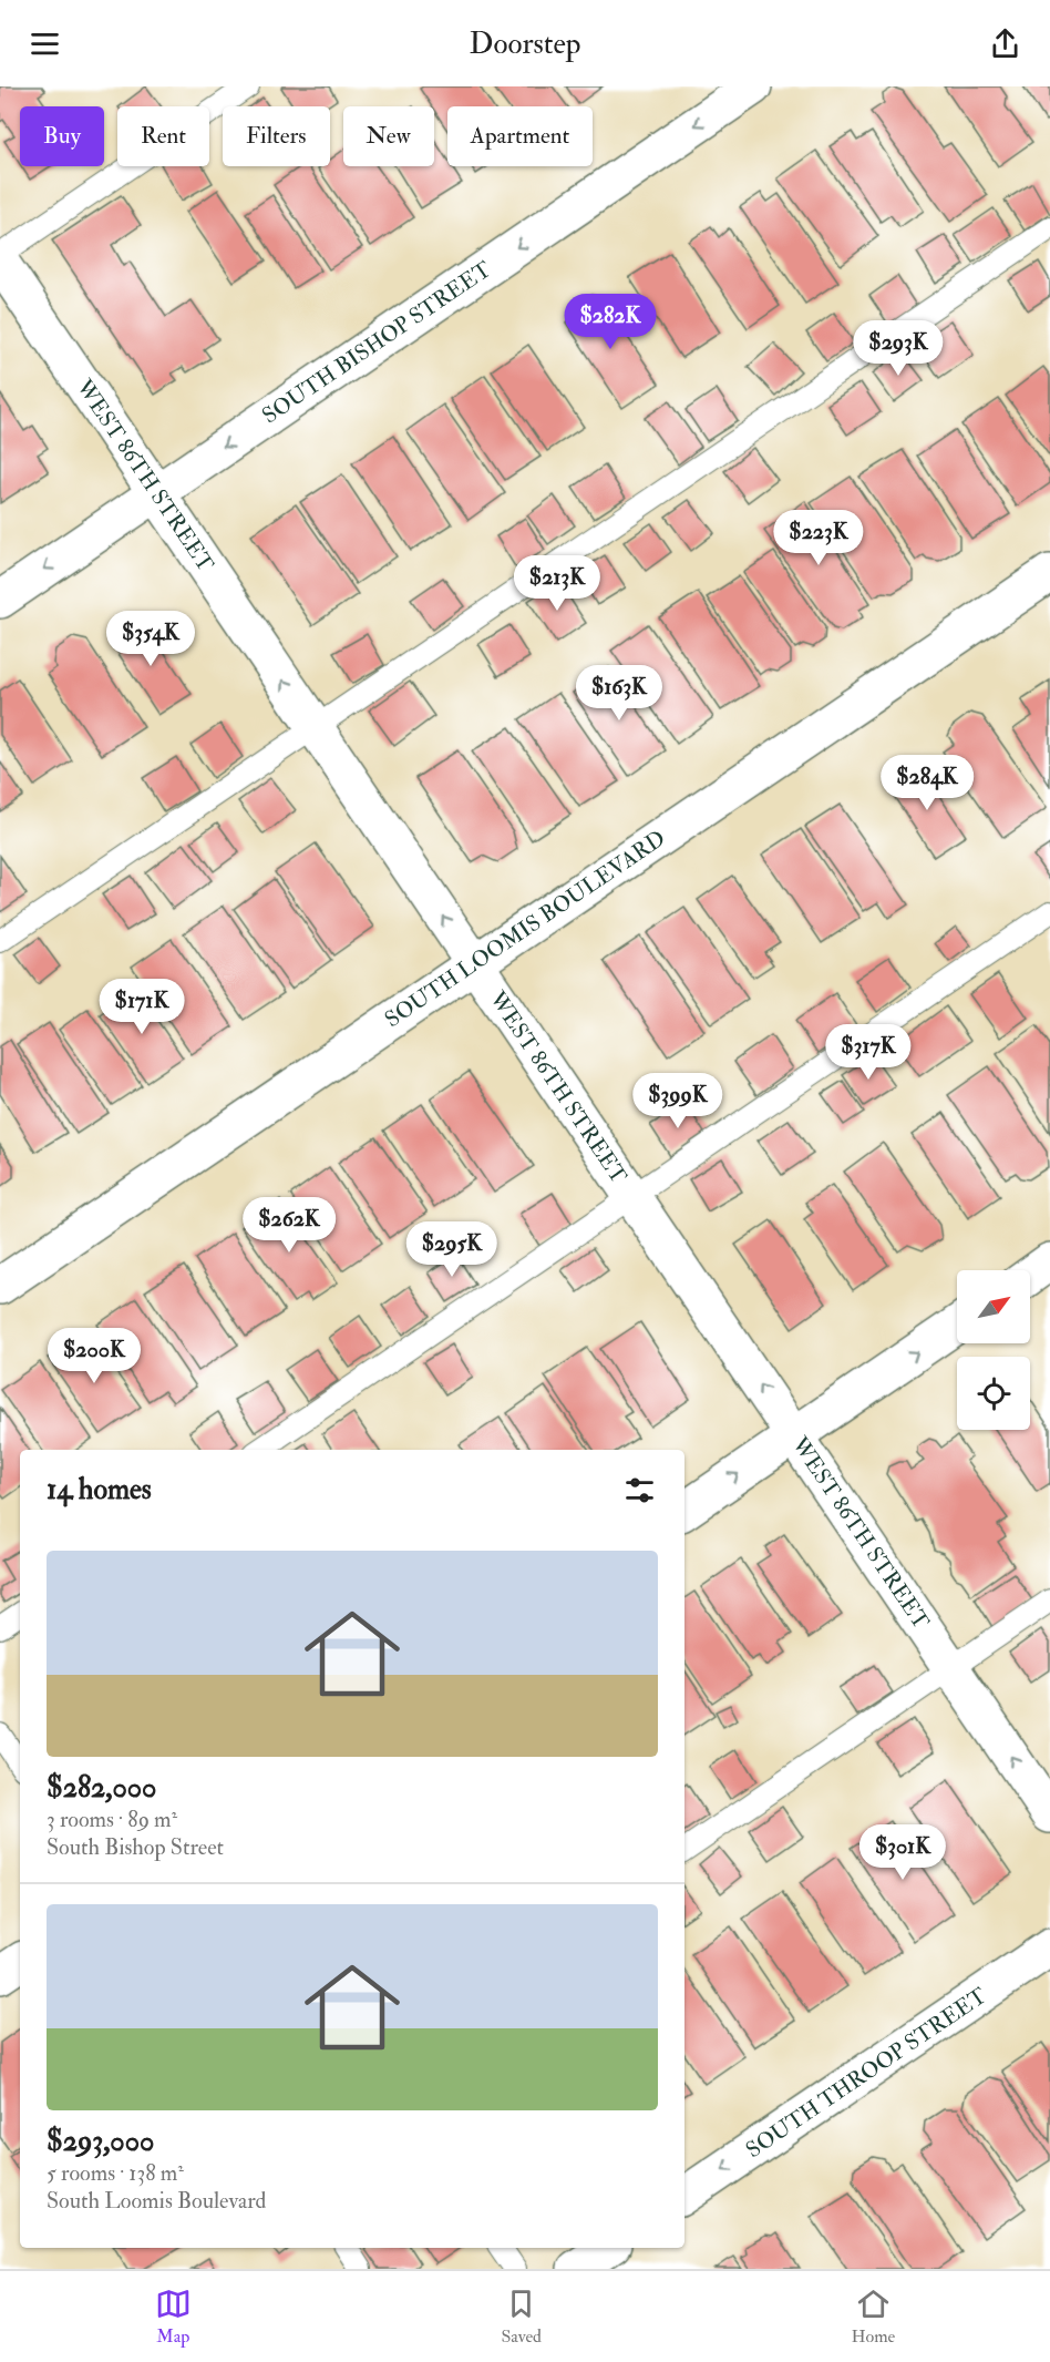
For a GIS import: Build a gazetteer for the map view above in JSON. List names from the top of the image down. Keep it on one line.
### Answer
{"streets":{"street":["SOUTH BISHOP STREET","WEST 86TH STREET","SOUTH LOOMIS BOULEVARD","SOUTH THROOP STREET"]},"crossings":[["SOUTH BISHOP STREET","WEST 86TH STREET"],["WEST 86TH STREET","SOUTH LOOMIS BOULEVARD"]],"one_way":["SOUTH BISHOP STREET","WEST 86TH STREET","SOUTH THROOP STREET"],"north":"top right","page":{"header":"Doorstep","chip":["Buy","Rent","Filters","New","Apartment"],"price":["$282K","$293K","$223K","$213K","$354K","$163K","$284K","$171K","$317K","$399K","$262K","$295K","$200K","$301K"],"heading":"14 homes","list":[{"name":"$282,000","note":"3 rooms · 89 m² · South Bishop Street"},{"name":"$293,000","note":"5 rooms · 138 m² · South Loomis Boulevard"}],"tabs":["Map","Saved","Home"]}}
